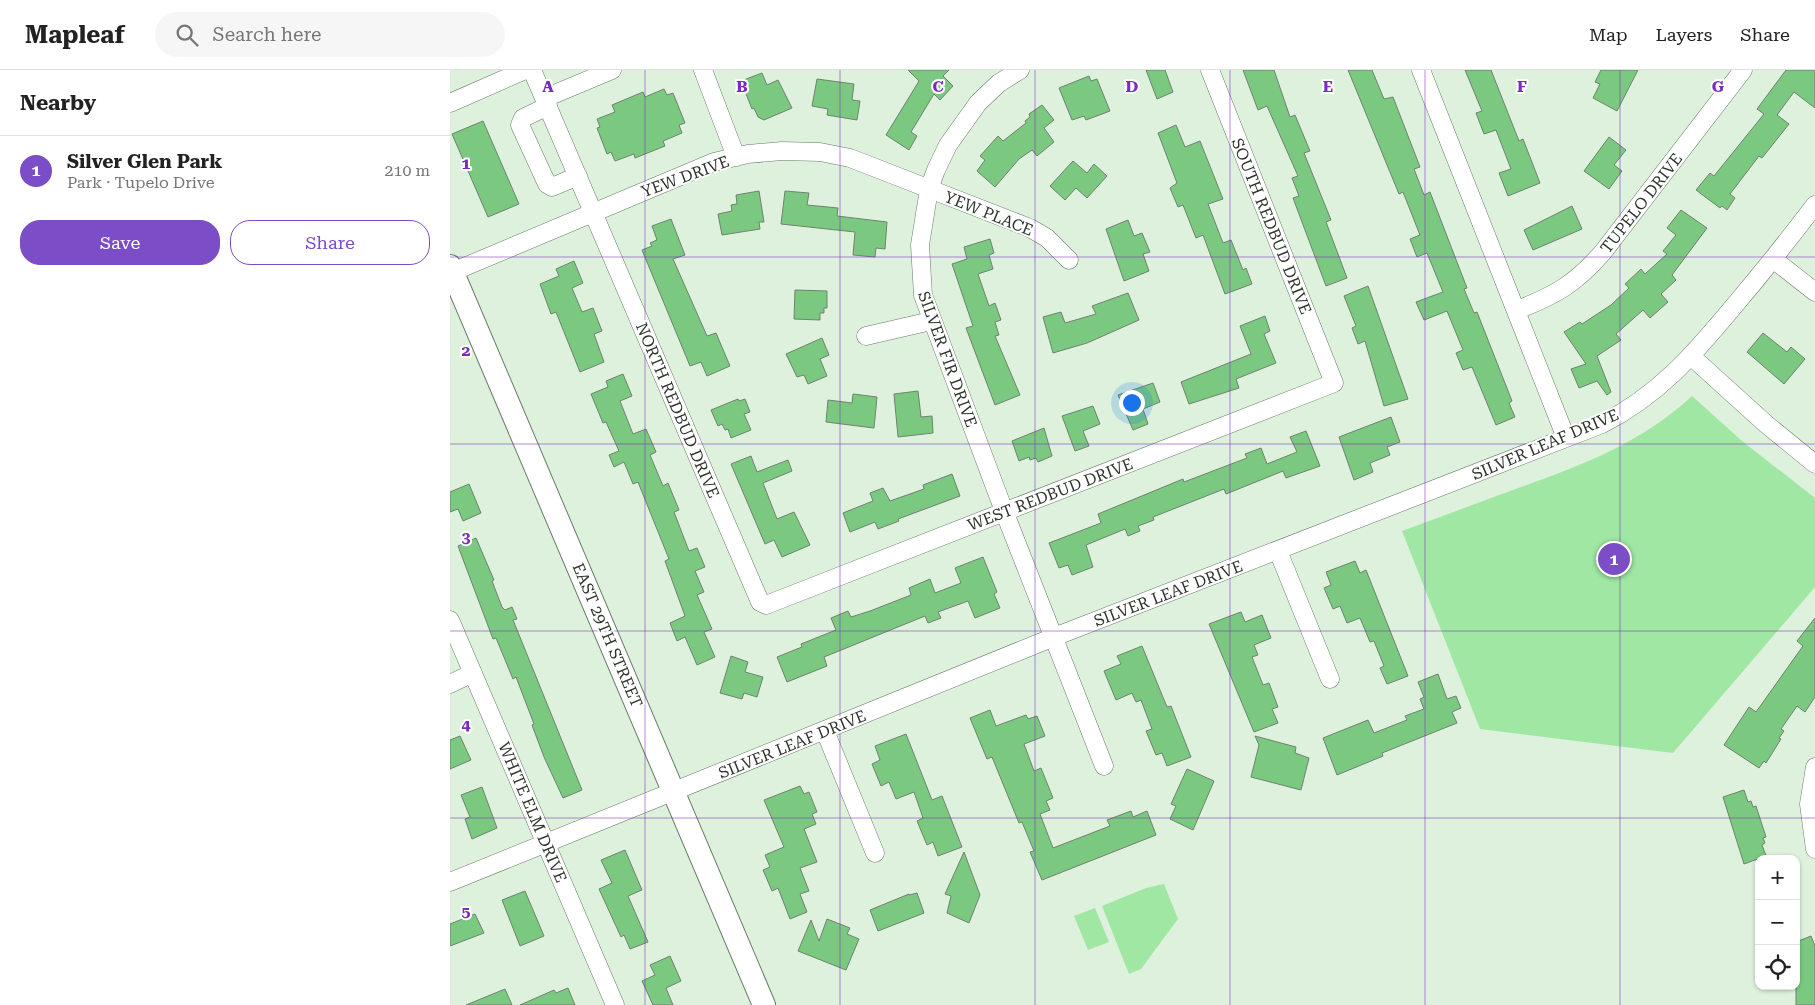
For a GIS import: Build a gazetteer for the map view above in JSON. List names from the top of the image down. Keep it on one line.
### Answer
{"streets":{"main road":["EAST 29TH STREET"],"street":["YEW DRIVE","TUPELO DRIVE","YEW PLACE","SOUTH REDBUD DRIVE","SILVER FIR DRIVE","NORTH REDBUD DRIVE","SILVER LEAF DRIVE","WEST REDBUD DRIVE","WHITE ELM DRIVE"]},"crossings":[["YEW DRIVE","YEW PLACE"],["YEW DRIVE","SILVER FIR DRIVE"],["YEW DRIVE","NORTH REDBUD DRIVE"],["YEW DRIVE","EAST 29TH STREET"],["YEW PLACE","SILVER FIR DRIVE"],["SOUTH REDBUD DRIVE","WEST REDBUD DRIVE"],["SILVER FIR DRIVE","SILVER LEAF DRIVE"],["SILVER FIR DRIVE","WEST REDBUD DRIVE"],["NORTH REDBUD DRIVE","WEST REDBUD DRIVE"],["SILVER LEAF DRIVE","EAST 29TH STREET"],["SILVER LEAF DRIVE","WHITE ELM DRIVE"]],"page":{"header":"Mapleaf","search":"Search here","nav":["Map","Layers","Share"],"heading":"Nearby","list":[{"mark":"1","name":"Silver Glen Park","note":"Park · Tupelo Drive","value":"210 m"}],"buttons":["Save","Share"],"pins":"1","map_buttons":["+","−"]},"grid":{"columns":["A","B","C","D","E","F","G"],"rows":["1","2","3","4","5"]}}
